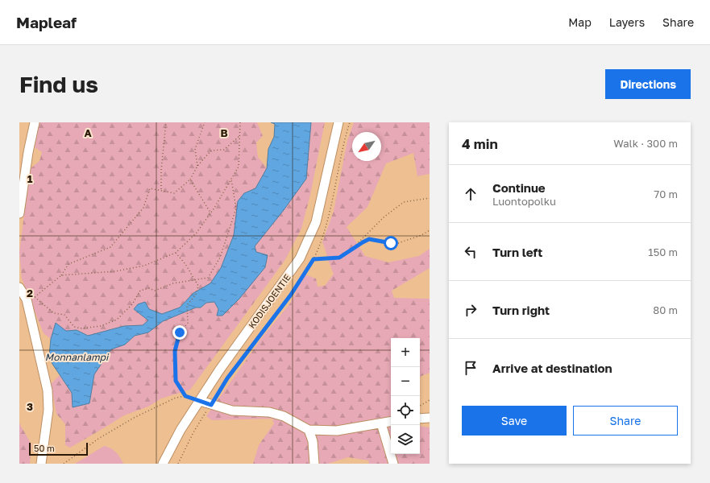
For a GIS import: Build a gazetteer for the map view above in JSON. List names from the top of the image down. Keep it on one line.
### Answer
{"streets":{"street":["KODISJOENTIE"]},"water":["Monnanlampi"],"scale_bar":"50 m","north":"bottom left","page":{"header":"Mapleaf","nav":["Map","Layers","Share"],"buttons":["Directions",["Save","Share"]],"title":"Find us","heading":["4 min","Walk · 300 m"],"list":[["Continue","Luontopolku","70 m"],["Turn left","150 m"],["Turn right","80 m"],"Arrive at destination"],"map_buttons":["+","−"],"scale":"50 m"},"grid":{"columns":["A","B"],"rows":["1","2","3"]}}
